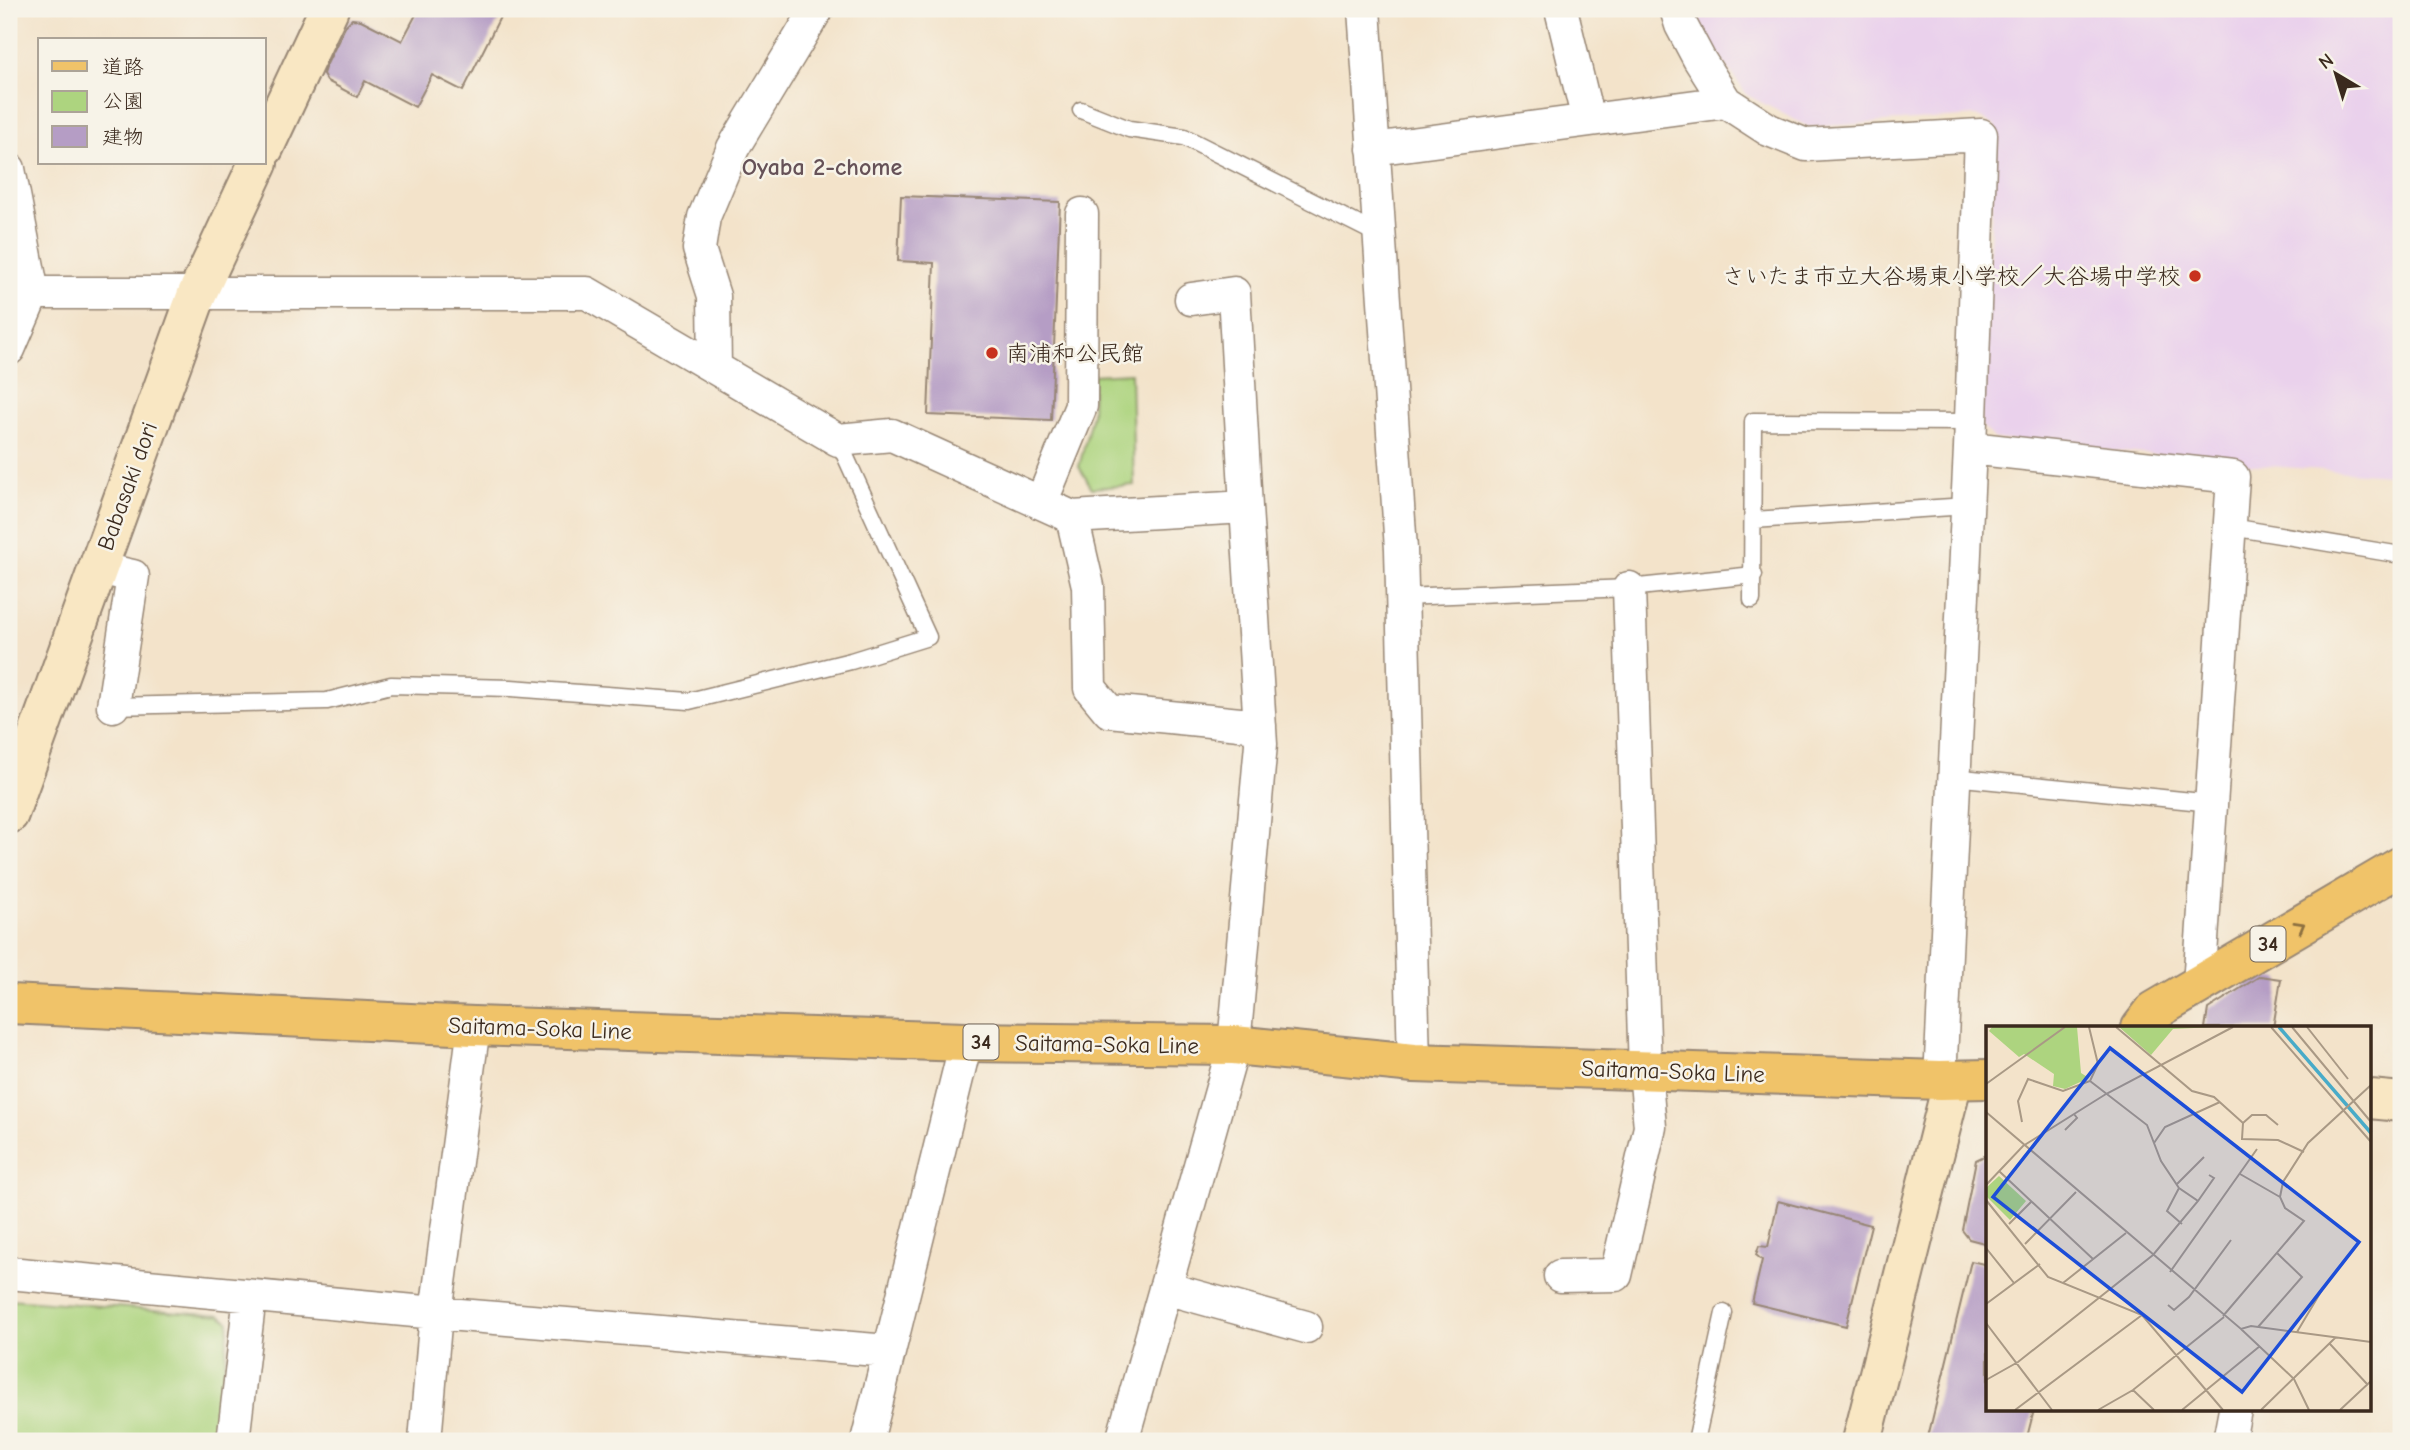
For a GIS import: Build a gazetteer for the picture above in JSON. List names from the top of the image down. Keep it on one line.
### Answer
{"streets":{"main road":["34","Saitama-Soka Line"],"street":["Babasaki dori"]},"districts":["Oyaba 2-chome"],"places":["さいたま市立大谷場東小学校／大谷場中学校","南浦和公民館"],"legend":["道路","公園","建物"],"north":"top left"}
